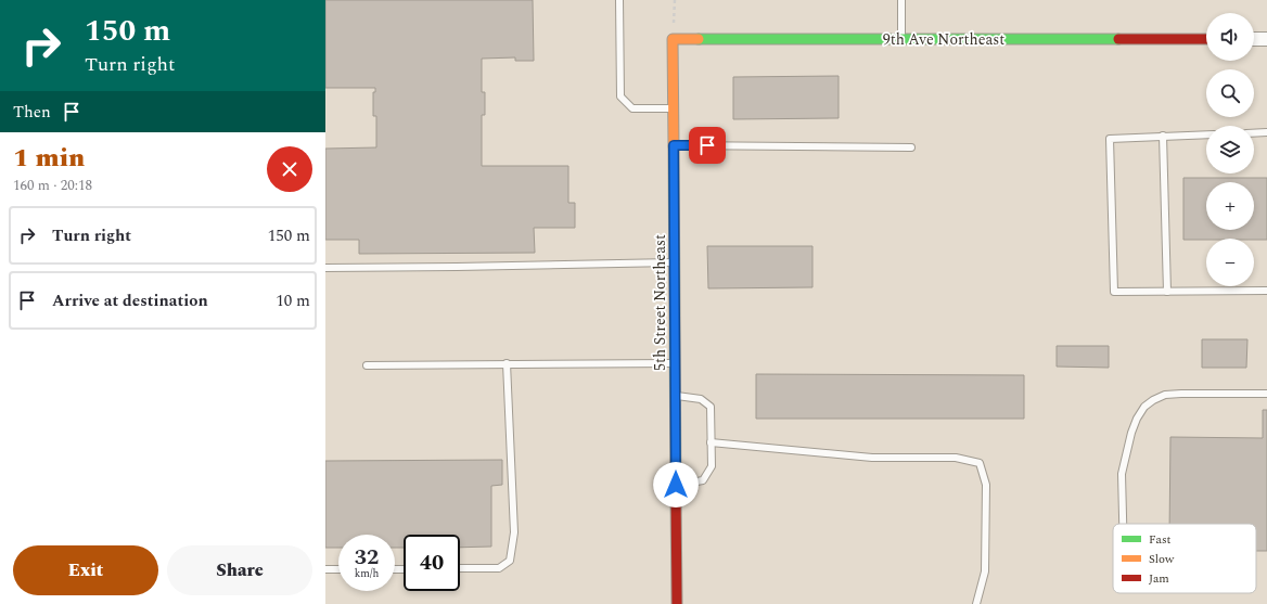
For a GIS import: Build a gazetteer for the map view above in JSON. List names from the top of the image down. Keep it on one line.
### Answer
{"streets":{"street":["9th Ave Northeast","5th Street Northeast"]},"crossings":[["9th Ave Northeast","5th Street Northeast"]],"legend":["Fast","Slow","Jam"],"page":{"turn":["150 m","Turn right"],"map_buttons":["+","−"],"then":"Then","heading":["1 min","160 m · 20:18"],"list":[{"name":"Turn right","value":"150 m"},{"name":"Arrive at destination","value":"10 m"}],"speed":"32 km/h","limit":"40","buttons":["Exit","Share"]}}
